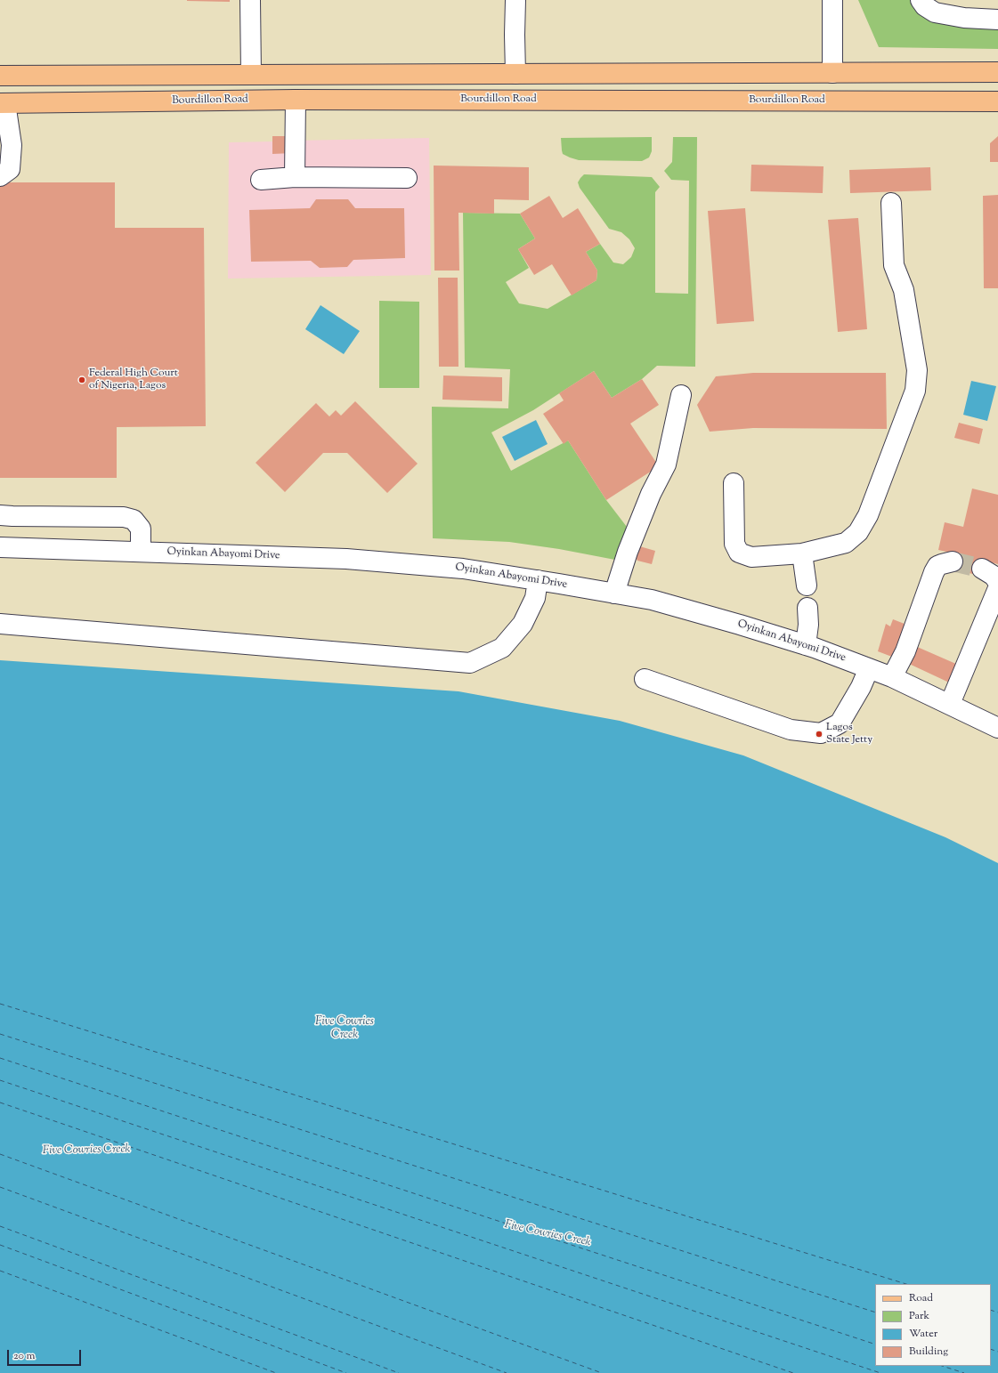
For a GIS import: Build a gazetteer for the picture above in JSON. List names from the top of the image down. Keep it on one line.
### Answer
{"streets":{"main road":["Bourdillon Road"],"street":["Oyinkan Abayomi Drive"]},"water":["Five Cowries Creek"],"places":["Federal High Court of Nigeria, Lagos","Lagos State Jetty"],"legend":["Road","Park","Water","Building"],"scale_bar":"20 m"}
